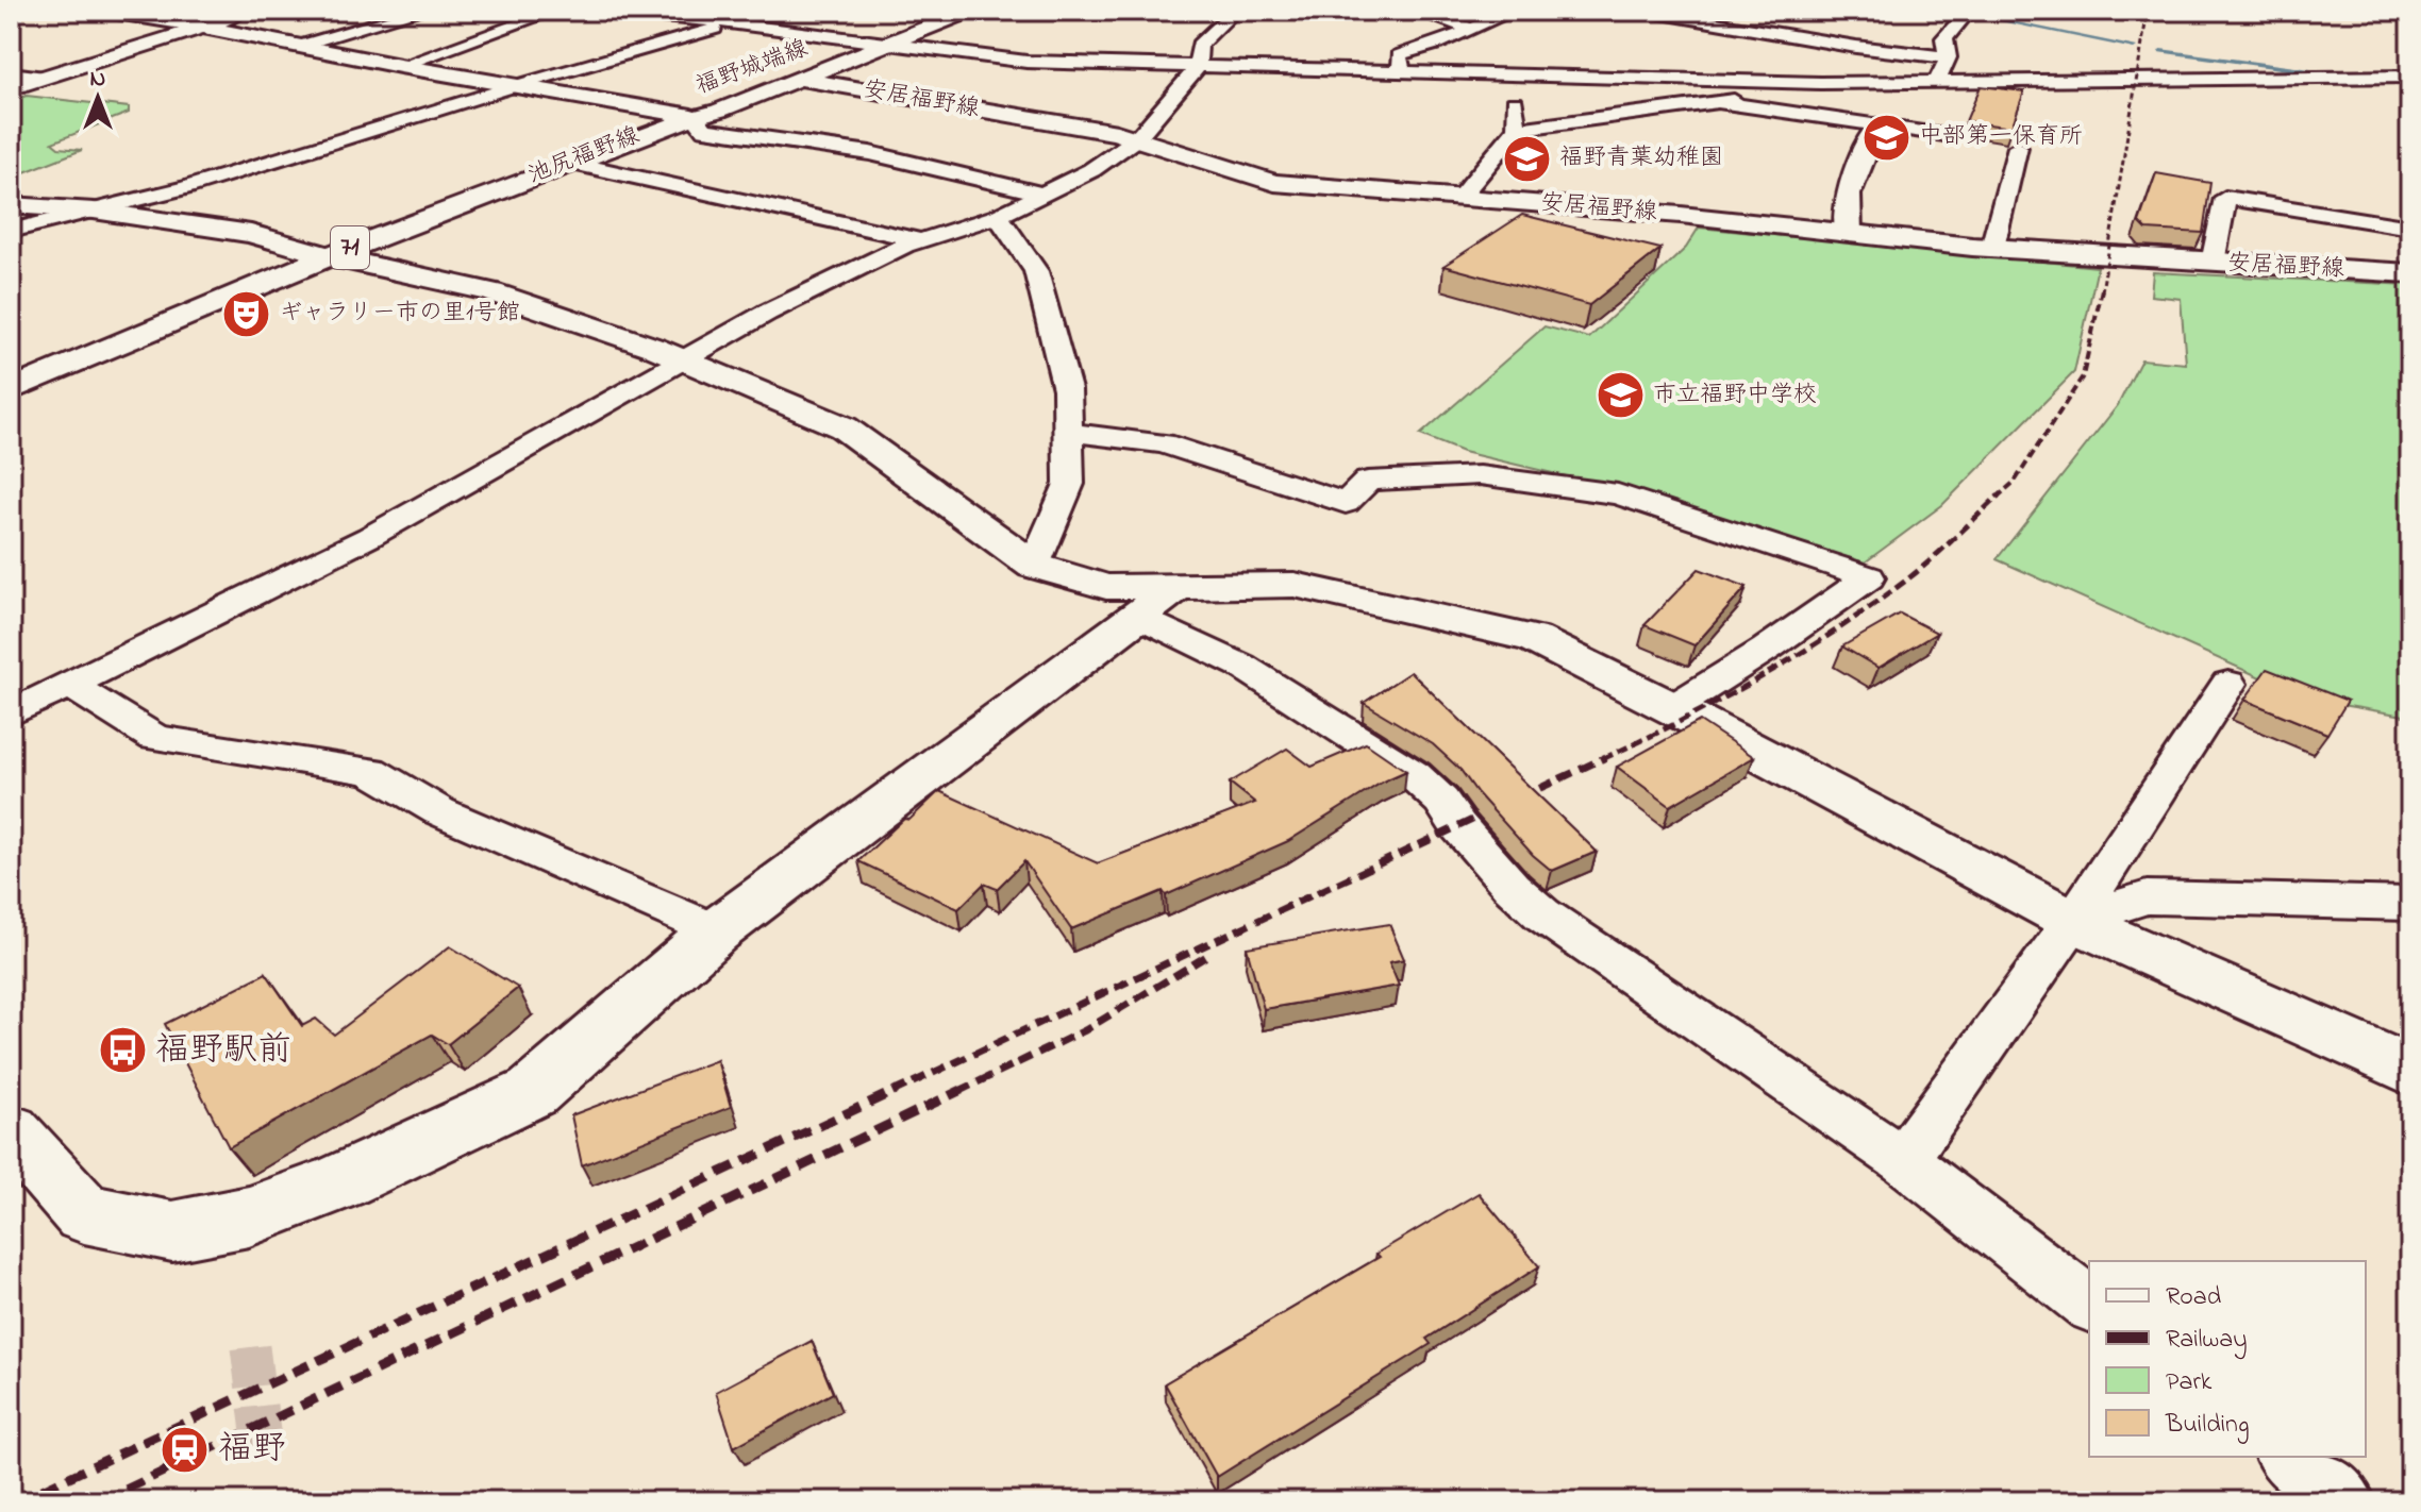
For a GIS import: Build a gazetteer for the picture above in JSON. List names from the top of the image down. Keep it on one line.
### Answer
{"streets":{"main road":["福野城端線","安居福野線","池尻福野線","71"]},"crossings":[["福野城端線","安居福野線"],["福野城端線","池尻福野線"]],"places":{"school or university":["中部第一保育所","福野青葉幼稚園","市立福野中学校"],"theatre":["ギャラリー市の里1号館"],"bus stop":["福野駅前"],"station":["福野"]},"legend":["Road","Railway","Park","Building"],"north":"top"}
